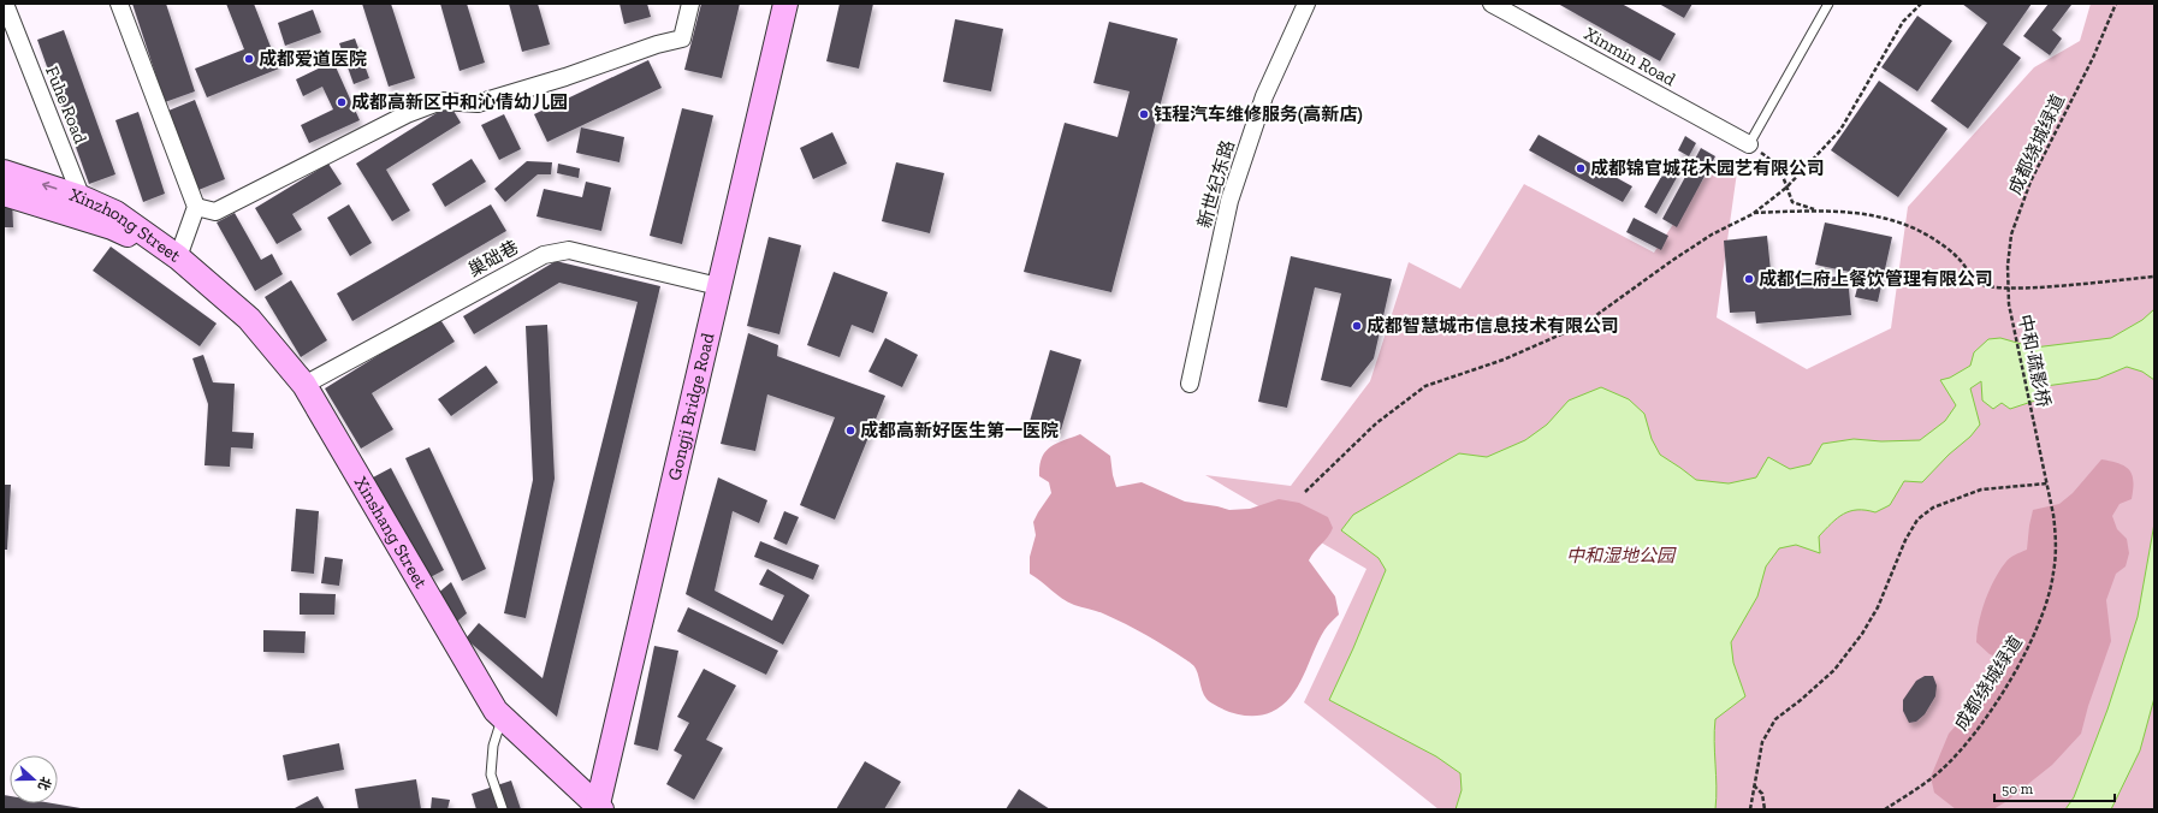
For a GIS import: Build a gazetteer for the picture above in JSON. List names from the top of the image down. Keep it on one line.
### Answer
{"streets":{"main road":["Xinzhong Street","Gongji Bridge Road","Xinshang Street"],"street":["Xinmin Road","Fuhe Road","新世纪东路","巢础巷"],"path":["成都绕城绿道","中和·疏影桥"]},"crossings":[["Fuhe Road","Xinzhong Street"],["成都绕城绿道","中和·疏影桥"],["Xinzhong Street","Xinshang Street"],["巢础巷","Gongji Bridge Road"],["巢础巷","Xinshang Street"],["Gongji Bridge Road","Xinshang Street"]],"parks":["中和湿地公园"],"places":["成都爱道医院","成都高新区中和沁倩幼儿园","钰程汽车维修服务(高新店)","成都锦官城花木园艺有限公司","成都仁府上餐饮管理有限公司","成都智慧城市信息技术有限公司","成都高新好医生第一医院"],"scale_bar":"50 m","north":"right"}
